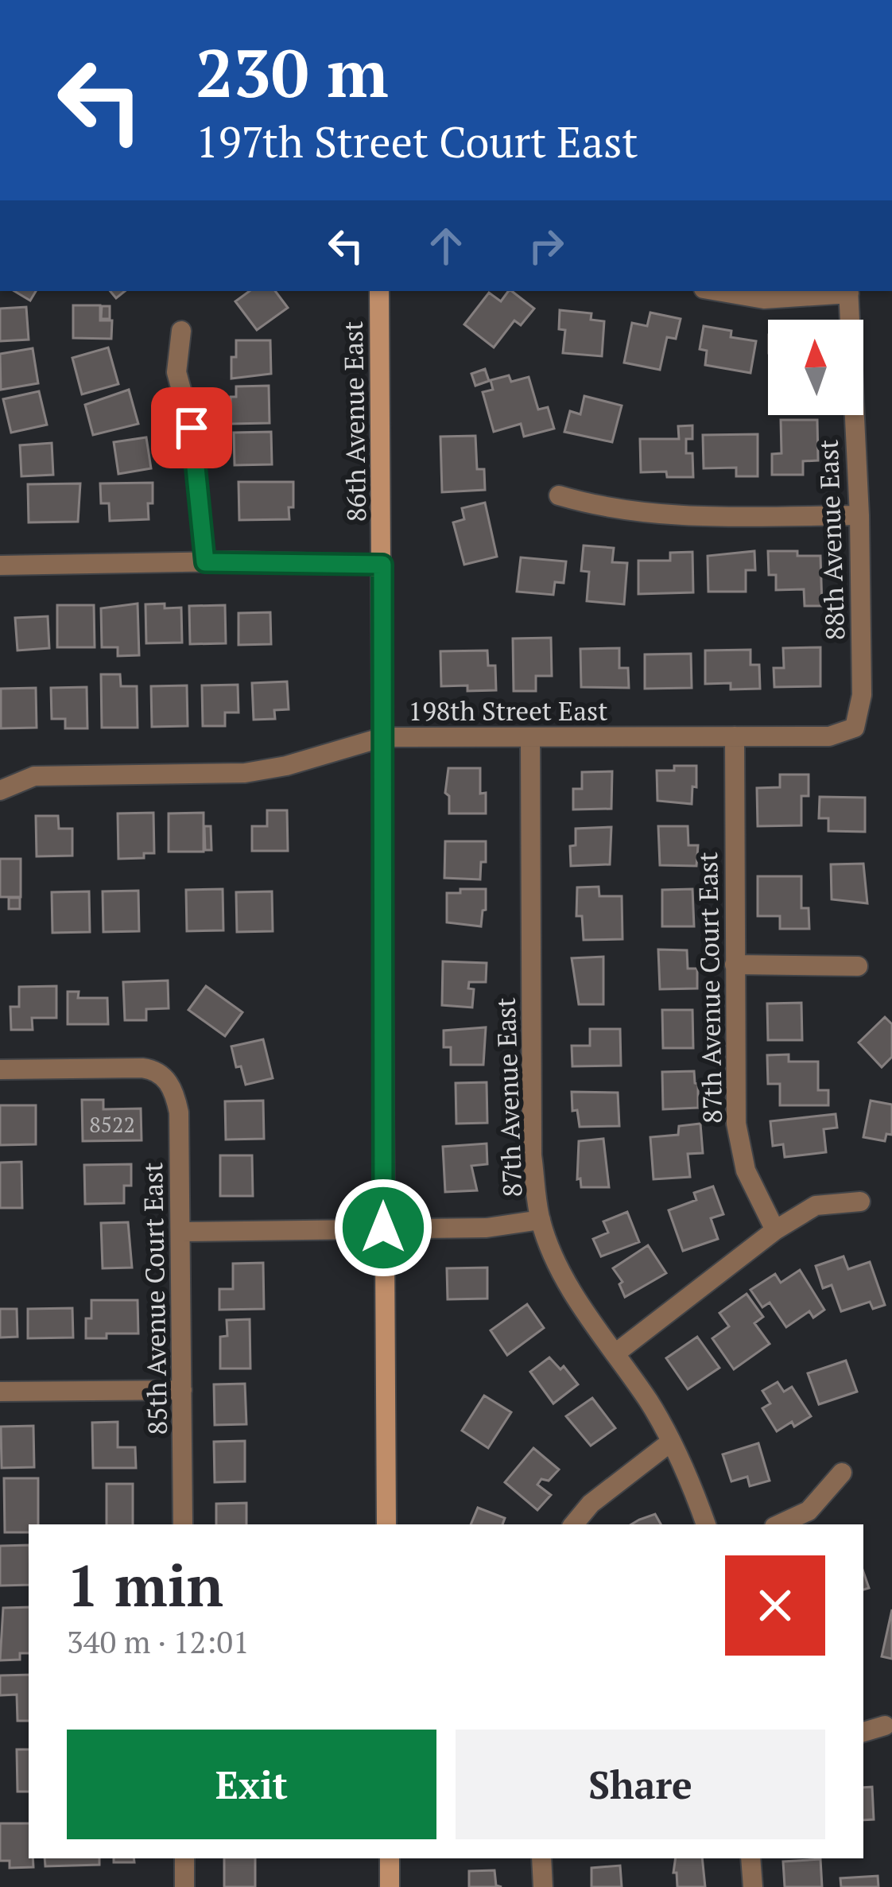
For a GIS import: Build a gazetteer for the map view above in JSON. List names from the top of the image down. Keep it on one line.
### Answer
{"streets":{"street":["86th Avenue East","88th Avenue East","198th Street East","87th Avenue Court East","87th Avenue East","85th Avenue Court East"]},"crossings":[["86th Avenue East","198th Street East"],["88th Avenue East","198th Street East"],["198th Street East","87th Avenue Court East"],["198th Street East","87th Avenue East"]],"house_numbers":["8522"],"north":"top","page":{"turn":["230 m","197th Street Court East"],"heading":["1 min","340 m · 12:01"],"buttons":["Exit","Share"]}}
